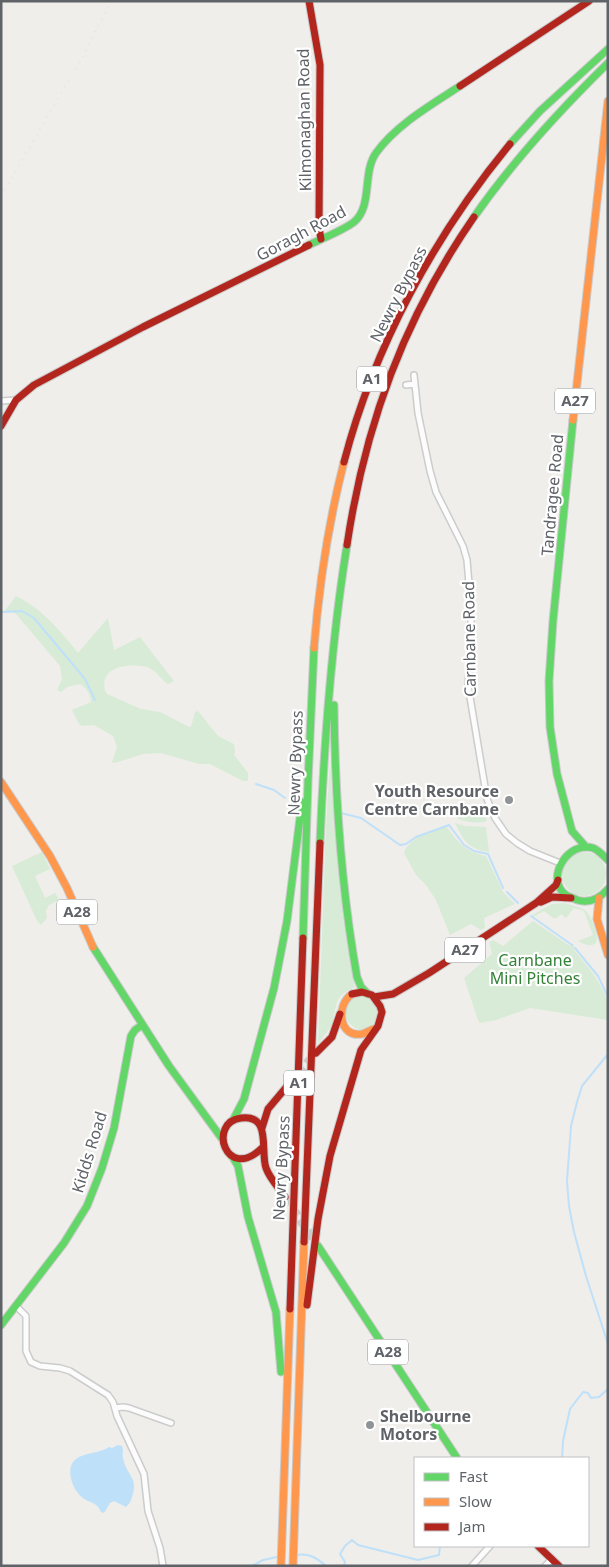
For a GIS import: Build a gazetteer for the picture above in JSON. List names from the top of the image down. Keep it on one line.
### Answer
{"streets":{"main road":["Kilmonaghan Road","Goragh Road","Newry Bypass","A1","A27","Tandragee Road","A28","Kidds Road"],"street":["Carnbane Road"]},"crossings":[["Kilmonaghan Road","Goragh Road"],["A27","Tandragee Road"],["A27","Carnbane Road"],["Tandragee Road","Carnbane Road"],["A28","Kidds Road"]],"parks":["Carnbane Mini Pitches"],"places":["Youth Resource Centre Carnbane","Shelbourne Motors"],"legend":["Fast","Slow","Jam"]}
